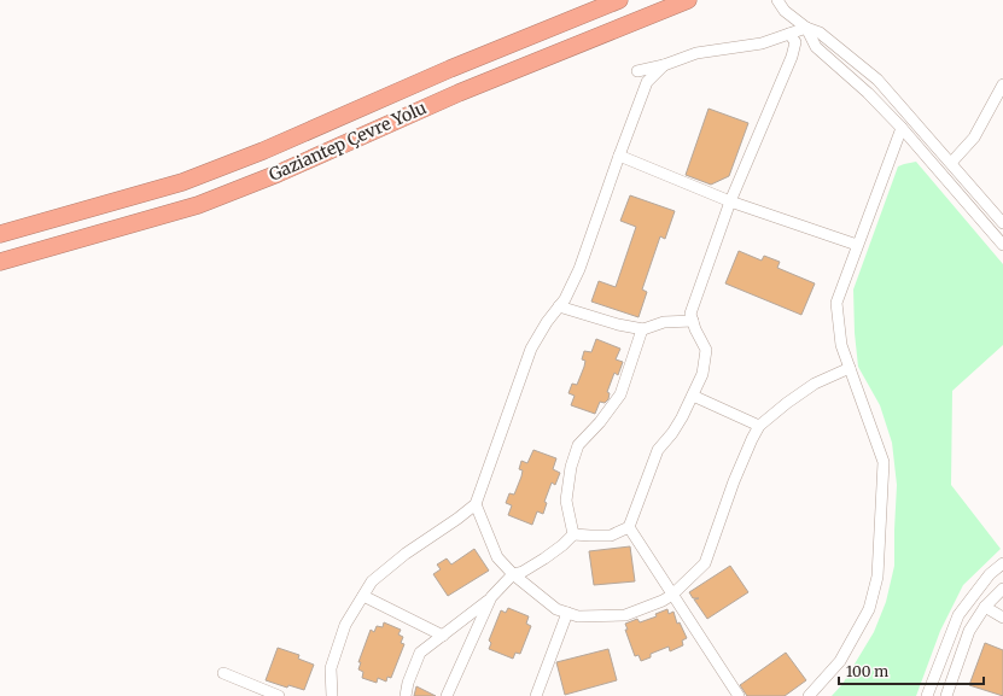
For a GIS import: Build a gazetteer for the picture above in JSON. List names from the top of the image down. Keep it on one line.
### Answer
{"streets":{"highway":["Gaziantep Çevre Yolu"]},"scale_bar":"100 m"}
